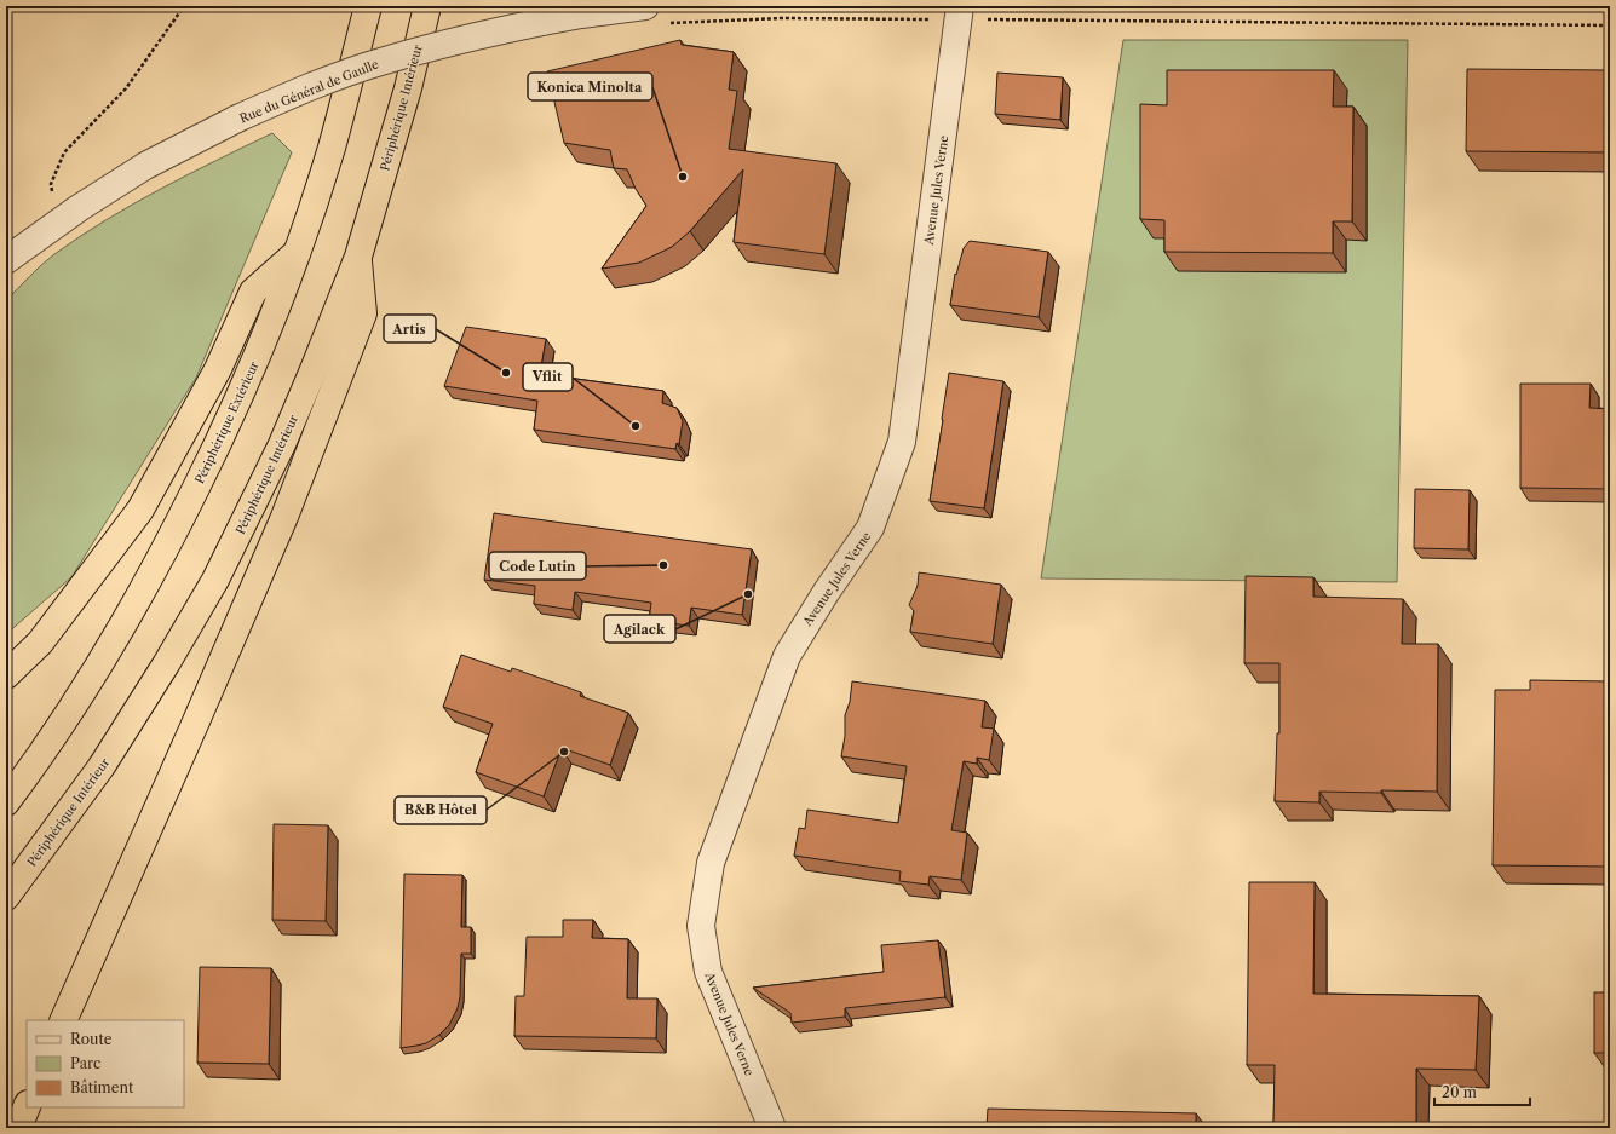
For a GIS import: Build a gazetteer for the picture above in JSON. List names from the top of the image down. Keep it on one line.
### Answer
{"streets":{"highway":["Périphérique Intérieur","Périphérique Extérieur"],"street":["Rue du Général de Gaulle","Avenue Jules Verne"]},"places":["Konica Minolta","Artis","Vflit","Code Lutin","Agilack","B&B Hôtel"],"legend":["Route","Parc","Bâtiment"],"scale_bar":"20 m"}
